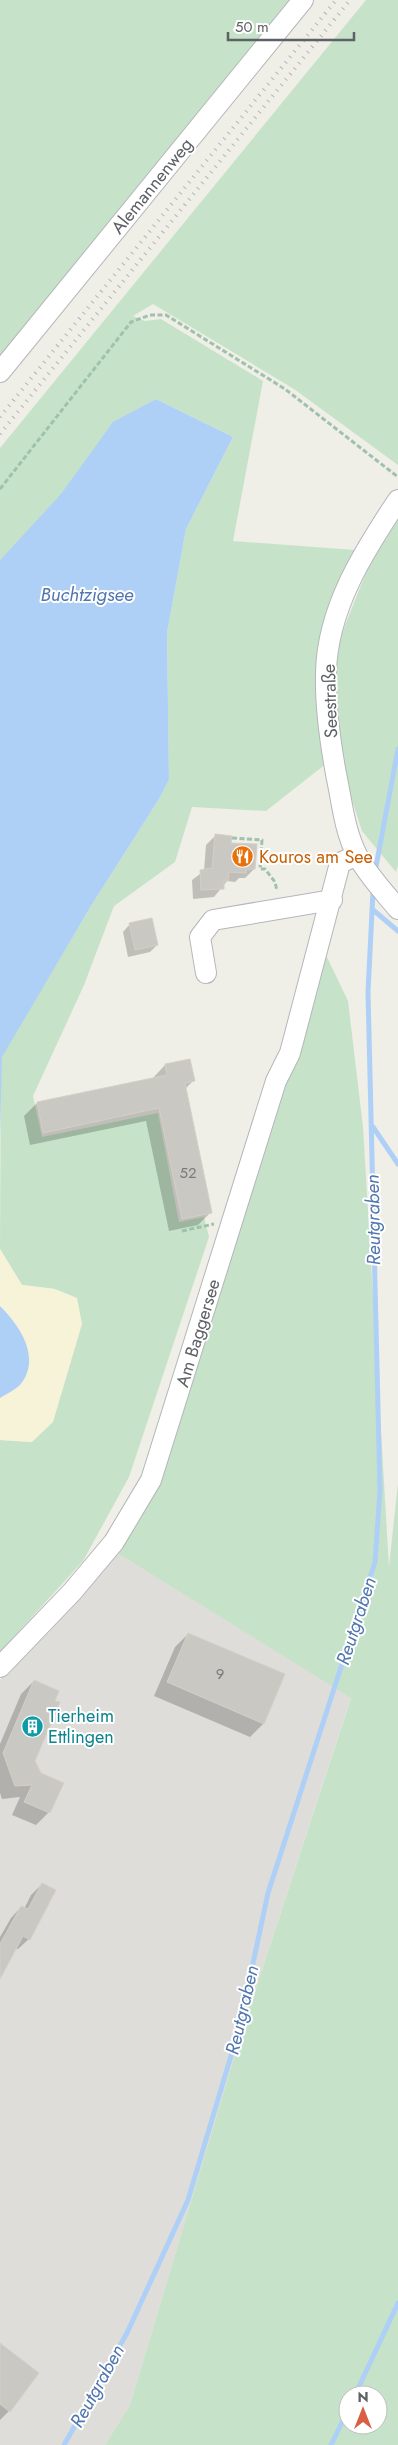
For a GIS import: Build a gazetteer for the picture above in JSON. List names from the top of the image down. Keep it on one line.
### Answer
{"streets":{"street":["Alemannenweg","Seestraße","Am Baggersee"]},"water":["Buchtzigsee","Reutgraben"],"places":{"restaurant":["Kouros am See"],"building":["Tierheim Ettlingen"]},"house_numbers":["52","9"],"scale_bar":"50 m","north":"top"}
